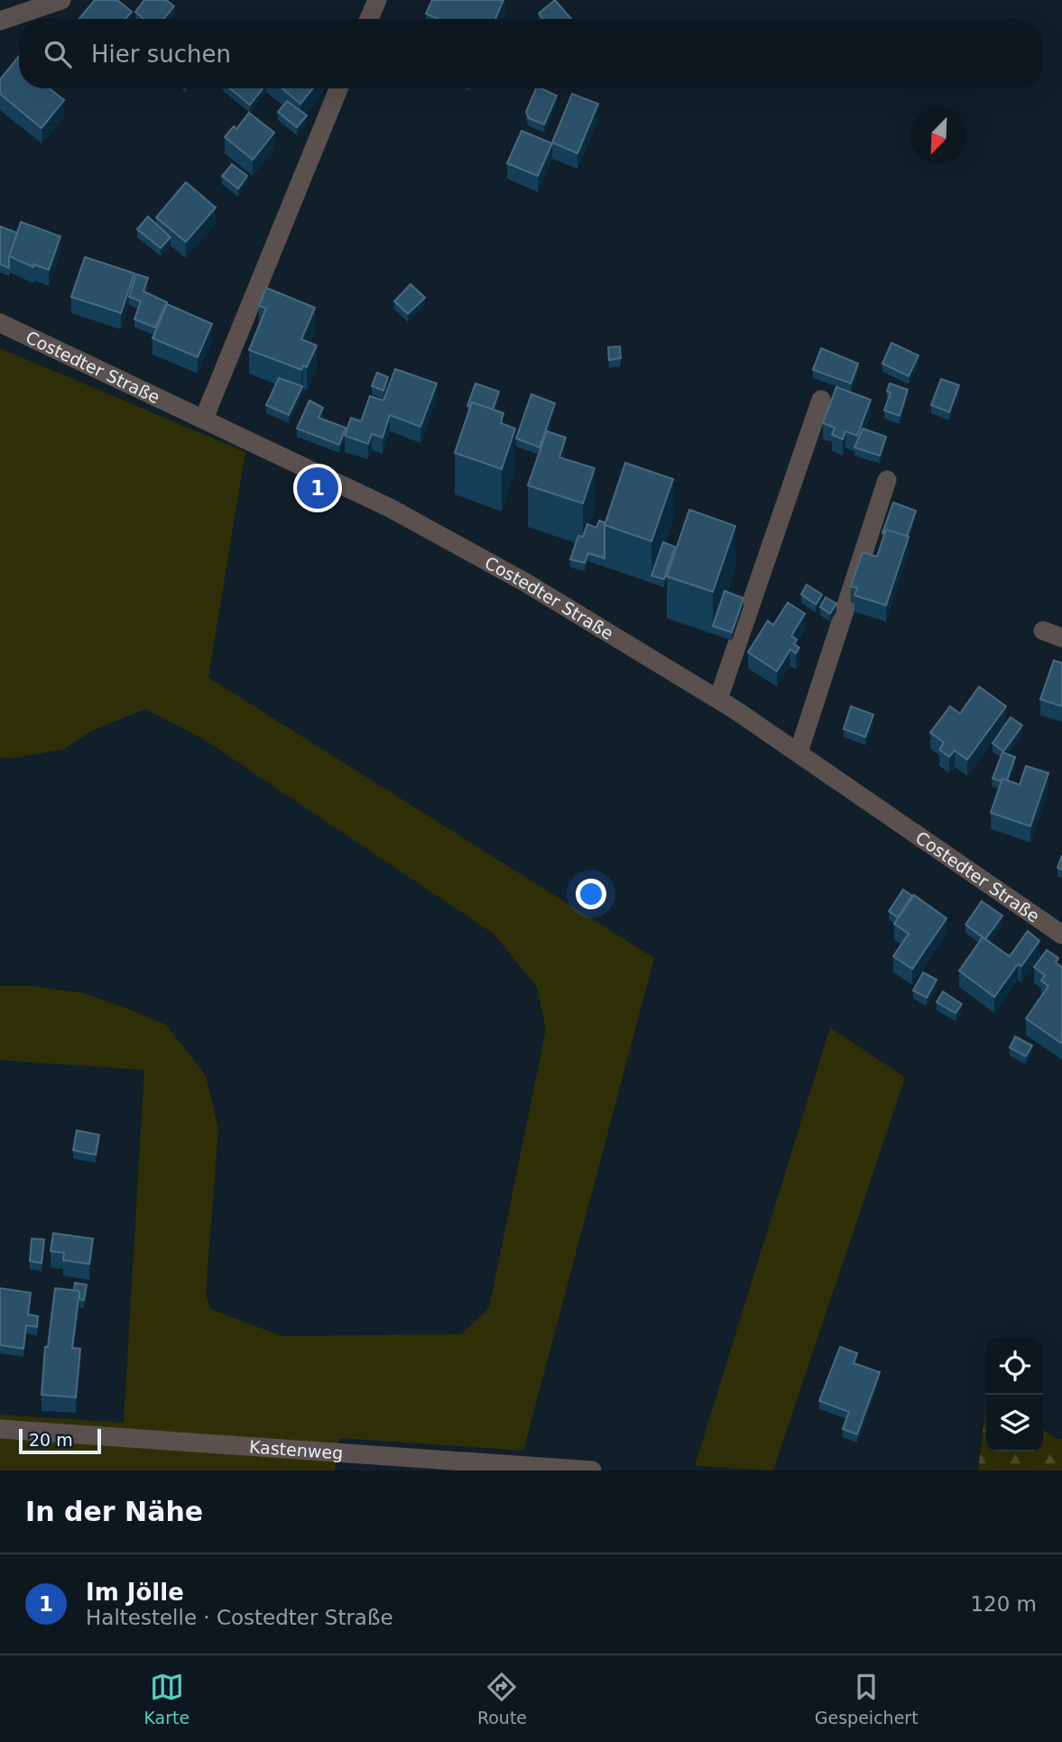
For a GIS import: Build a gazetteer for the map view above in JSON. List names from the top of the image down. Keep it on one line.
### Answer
{"streets":{"street":["Costedter Straße","Kastenweg"]},"scale_bar":"20 m","north":"bottom left","page":{"search":"Hier suchen","pins":"1","scale":"20 m","heading":"In der Nähe","list":[{"mark":"1","name":"Im Jölle","note":"Haltestelle · Costedter Straße","value":"120 m"}],"nav":["Karte","Route","Gespeichert"]}}
